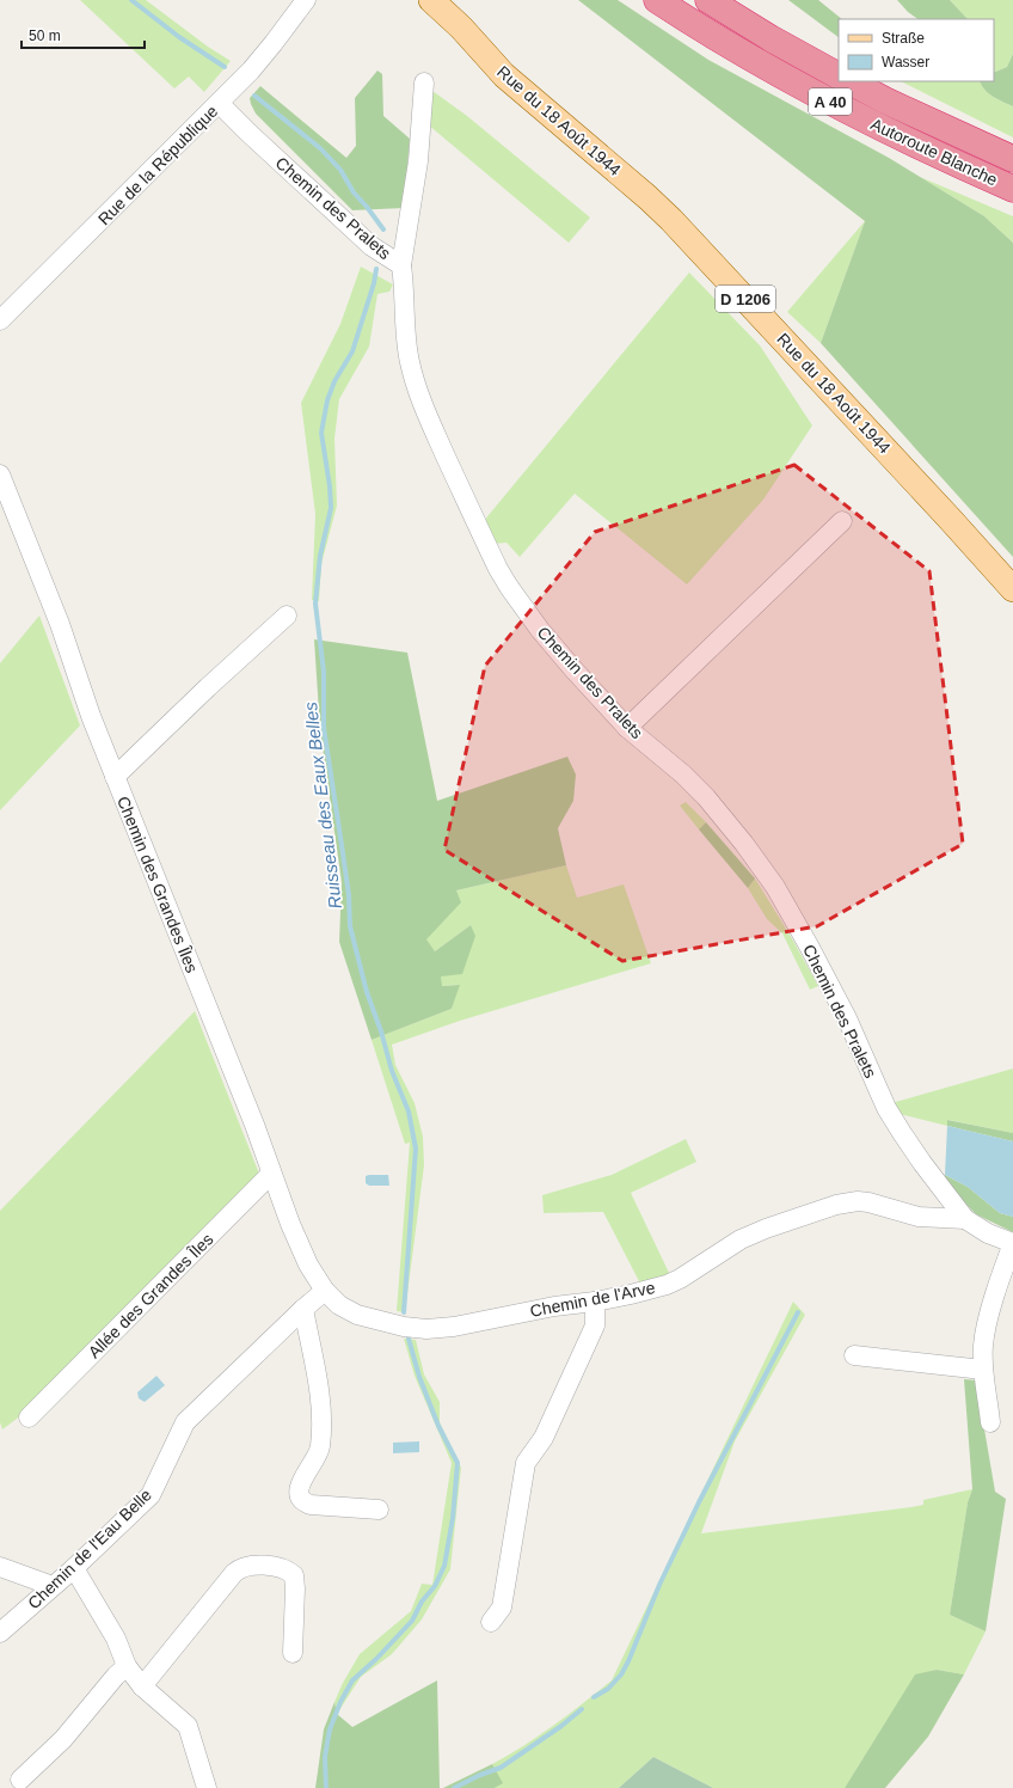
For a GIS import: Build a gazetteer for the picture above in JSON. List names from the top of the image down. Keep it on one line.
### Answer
{"streets":{"highway":["A 40","Autoroute Blanche"],"main road":["Rue du 18 Août 1944","D 1206"],"street":["Rue de la République","Chemin des Pralets","Chemin des Grandes Îles","Allée des Grandes Îles","Chemin de l'Arve","Chemin de l'Eau Belle"]},"crossings":[["Rue de la République","Chemin des Pralets"],["Chemin des Pralets","Chemin de l'Arve"],["Chemin des Grandes Îles","Allée des Grandes Îles"],["Chemin des Grandes Îles","Chemin de l'Arve"],["Chemin des Grandes Îles","Chemin de l'Eau Belle"],["Chemin de l'Arve","Chemin de l'Eau Belle"]],"water":["Ruisseau des Eaux Belles"],"legend":["Straße","Wasser"],"scale_bar":"50 m"}
